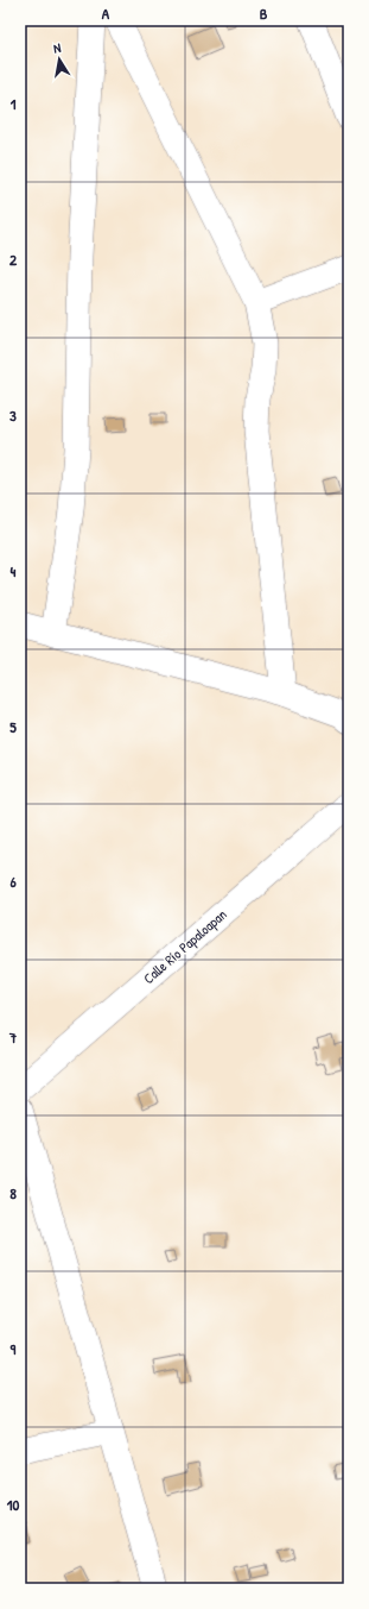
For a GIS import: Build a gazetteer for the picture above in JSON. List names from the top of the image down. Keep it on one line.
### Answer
{"streets":{"street":["Calle Río Papaloapan"]},"north":"top","grid":{"columns":["A","B"],"rows":["1","2","3","4","5","6","7","8","9","10"]}}
